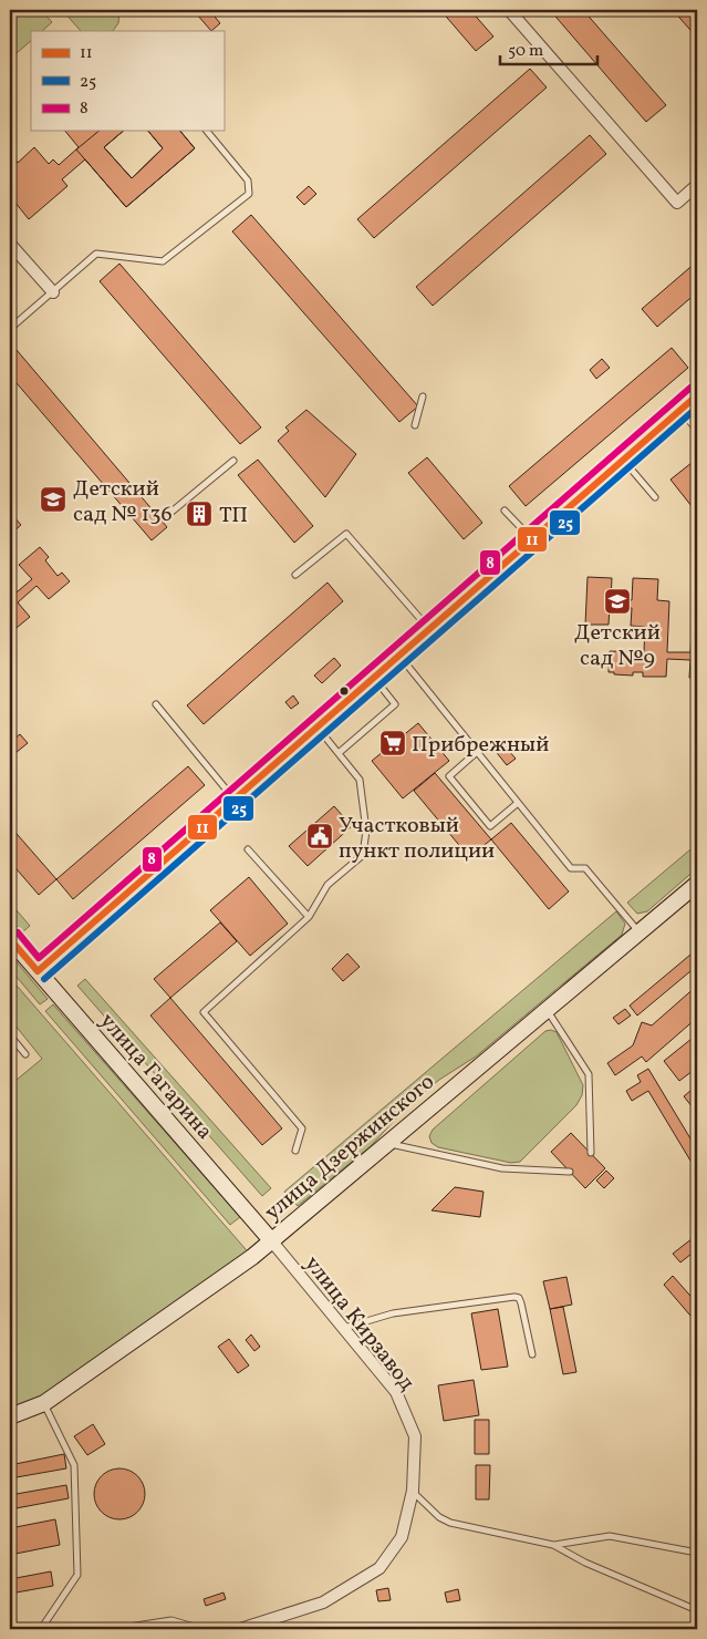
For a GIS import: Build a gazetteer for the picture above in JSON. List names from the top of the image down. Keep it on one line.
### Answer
{"streets":{"main road":["улица Гагарина","улица Дзержинского"],"street":["улица Кирзавод"]},"crossings":[["улица Гагарина","улица Дзержинского"],["улица Гагарина","улица Кирзавод"],["улица Дзержинского","улица Кирзавод"]],"places":{"school or university":["Детский сад № 136","Детский сад №9"],"building":["ТП"],"supermarket":["Прибрежный"],"public building":["Участковый пункт полиции"]},"lines":["transit line 8","transit line 11","transit line 25"],"legend":["11","25","8"],"scale_bar":"50 m"}
